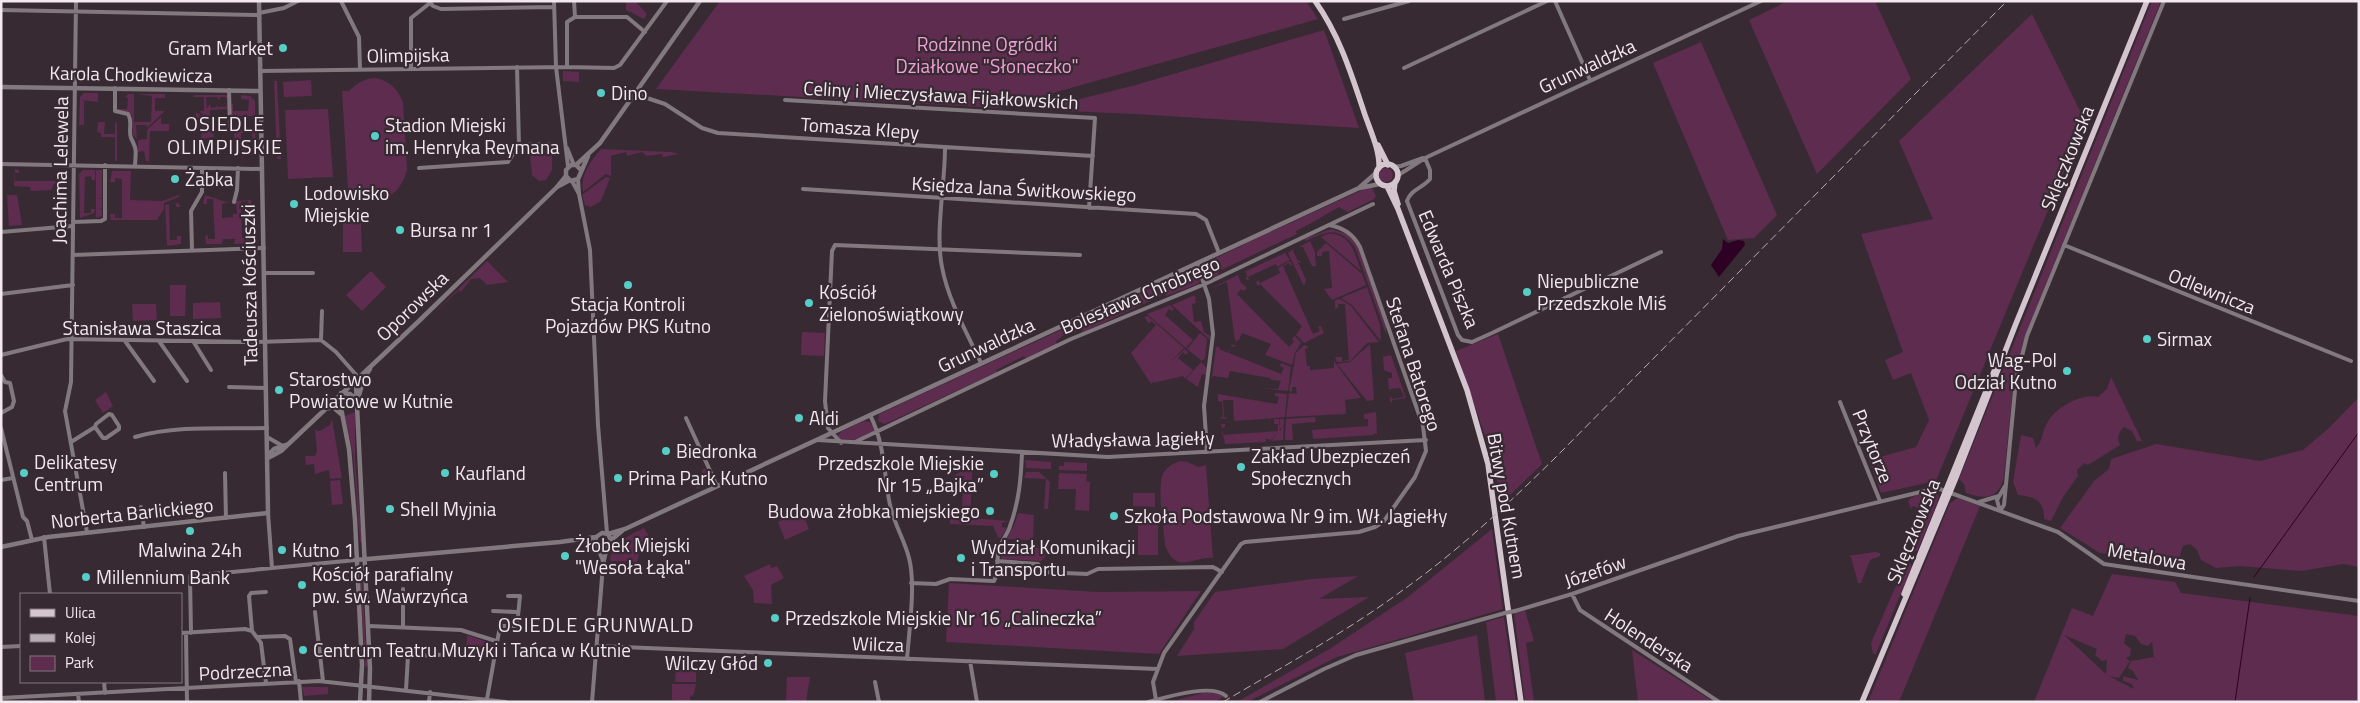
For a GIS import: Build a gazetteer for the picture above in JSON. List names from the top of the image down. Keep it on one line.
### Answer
{"streets":{"main road":["Sklęczkowska","Bitwy pod Kutnem"],"street":["Olimpijska","Grunwaldzka","Karola Chodkiewicza","Celiny i Mieczysława Fijałkowskich","Tomasza Klepy","Joachima Lelewela","Księdza Jana Świtkowskiego","Edwarda Piszka","Tadeusza Kościuszki","Odlewnicza","Bolesława Chrobrego","Oporowska","Stanisława Staszica","Stefana Batorego","Władysława Jagiełły","Przytorze","Norberta Barlickiego","Metalowa","Józefów","Holenderska","Wilcza","Podrzeczna"]},"crossings":[["Olimpijska","Tadeusza Kościuszki"],["Grunwaldzka","Księdza Jana Świtkowskiego"],["Grunwaldzka","Edwarda Piszka"],["Grunwaldzka","Władysława Jagiełły"],["Grunwaldzka","Bitwy pod Kutnem"],["Karola Chodkiewicza","Joachima Lelewela"],["Karola Chodkiewicza","Tadeusza Kościuszki"],["Celiny i Mieczysława Fijałkowskich","Tomasza Klepy"],["Celiny i Mieczysława Fijałkowskich","Księdza Jana Świtkowskiego"],["Sklęczkowska","Metalowa"],["Sklęczkowska","Józefów"],["Joachima Lelewela","Stanisława Staszica"],["Joachima Lelewela","Norberta Barlickiego"],["Tadeusza Kościuszki","Oporowska"],["Tadeusza Kościuszki","Stanisława Staszica"],["Tadeusza Kościuszki","Norberta Barlickiego"],["Bolesława Chrobrego","Stefana Batorego"],["Bolesława Chrobrego","Władysława Jagiełły"],["Stefana Batorego","Władysława Jagiełły"],["Stefana Batorego","Wilcza"],["Przytorze","Józefów"],["Metalowa","Józefów"],["Józefów","Holenderska"]],"districts":["OSIEDLE OLIMPIJSKIE","OSIEDLE GRUNWALD"],"parks":["Rodzinne Ogródki Działkowe \"Słoneczko\""],"places":["Gram Market","Dino","Stadion Miejski im. Henryka Reymana","Żabka","Lodowisko Miejskie","Bursa nr 1","Stacja Kontroli Pojazdów PKS Kutno","Niepubliczne Przedszkole Miś","Kościół Zielonoświątkowy","Sirmax","Wag-Pol Odział Kutno","Starostwo Powiatowe w Kutnie","Aldi","Biedronka","Zakład Ubezpieczeń Społecznych","Delikatesy Centrum","Kaufland","Przedszkole Miejskie Nr 15 „Bajka”","Prima Park Kutno","Shell Myjnia","Budowa żłobka miejskiego","Szkoła Podstawowa Nr 9 im. Wł. Jagiełły","Malwina 24h","Kutno 1","Żłobek Miejski \"Wesoła Łąka\"","Wydział Komunikacji i Transportu","Millennium Bank","Kościół parafialny pw. św. Wawrzyńca","Przedszkole Miejskie Nr 16 „Calineczka”","Centrum Teatru Muzyki i Tańca w Kutnie","Wilczy Głód"],"legend":["Ulica","Kolej","Park"]}
